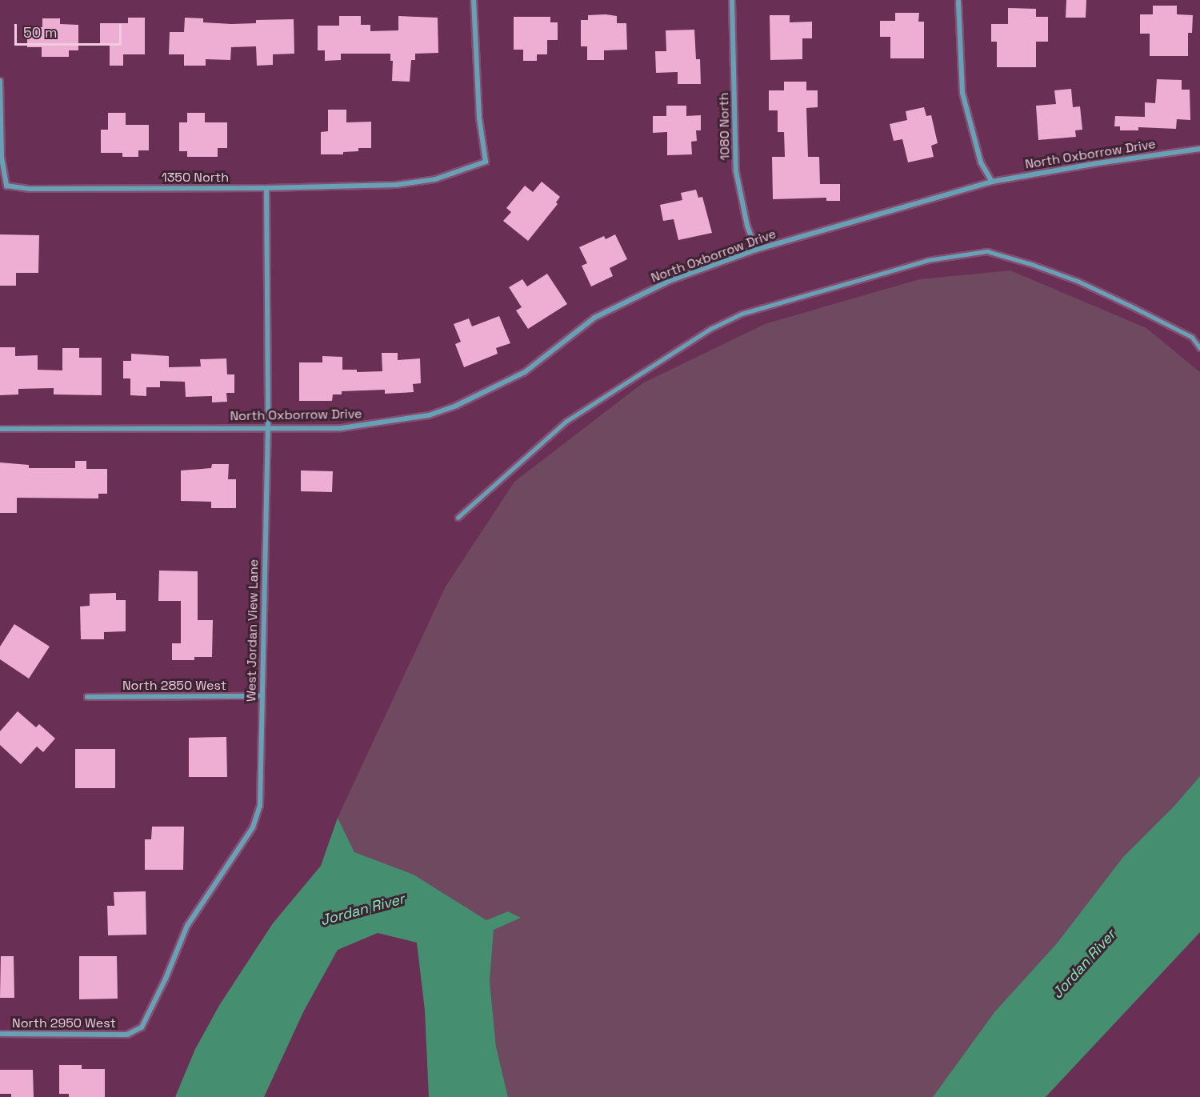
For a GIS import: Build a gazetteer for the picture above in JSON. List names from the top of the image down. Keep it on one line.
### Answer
{"streets":{"street":["1080 North","North Oxborrow Drive","1350 North","West Jordan View Lane","North 2850 West","North 2950 West"]},"crossings":[["1080 North","North Oxborrow Drive"],["North Oxborrow Drive","West Jordan View Lane"],["1350 North","West Jordan View Lane"],["West Jordan View Lane","North 2850 West"],["West Jordan View Lane","North 2950 West"]],"water":["Jordan River"],"scale_bar":"50 m"}
